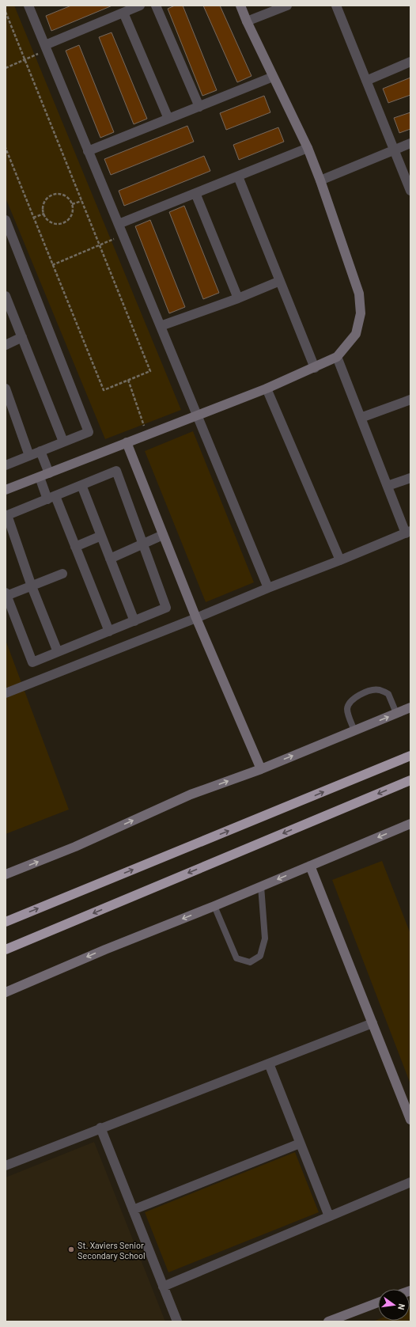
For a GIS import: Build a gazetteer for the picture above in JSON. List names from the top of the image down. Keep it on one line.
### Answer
{"places":["St. Xaviers Senior Secondary School"],"north":"right"}
